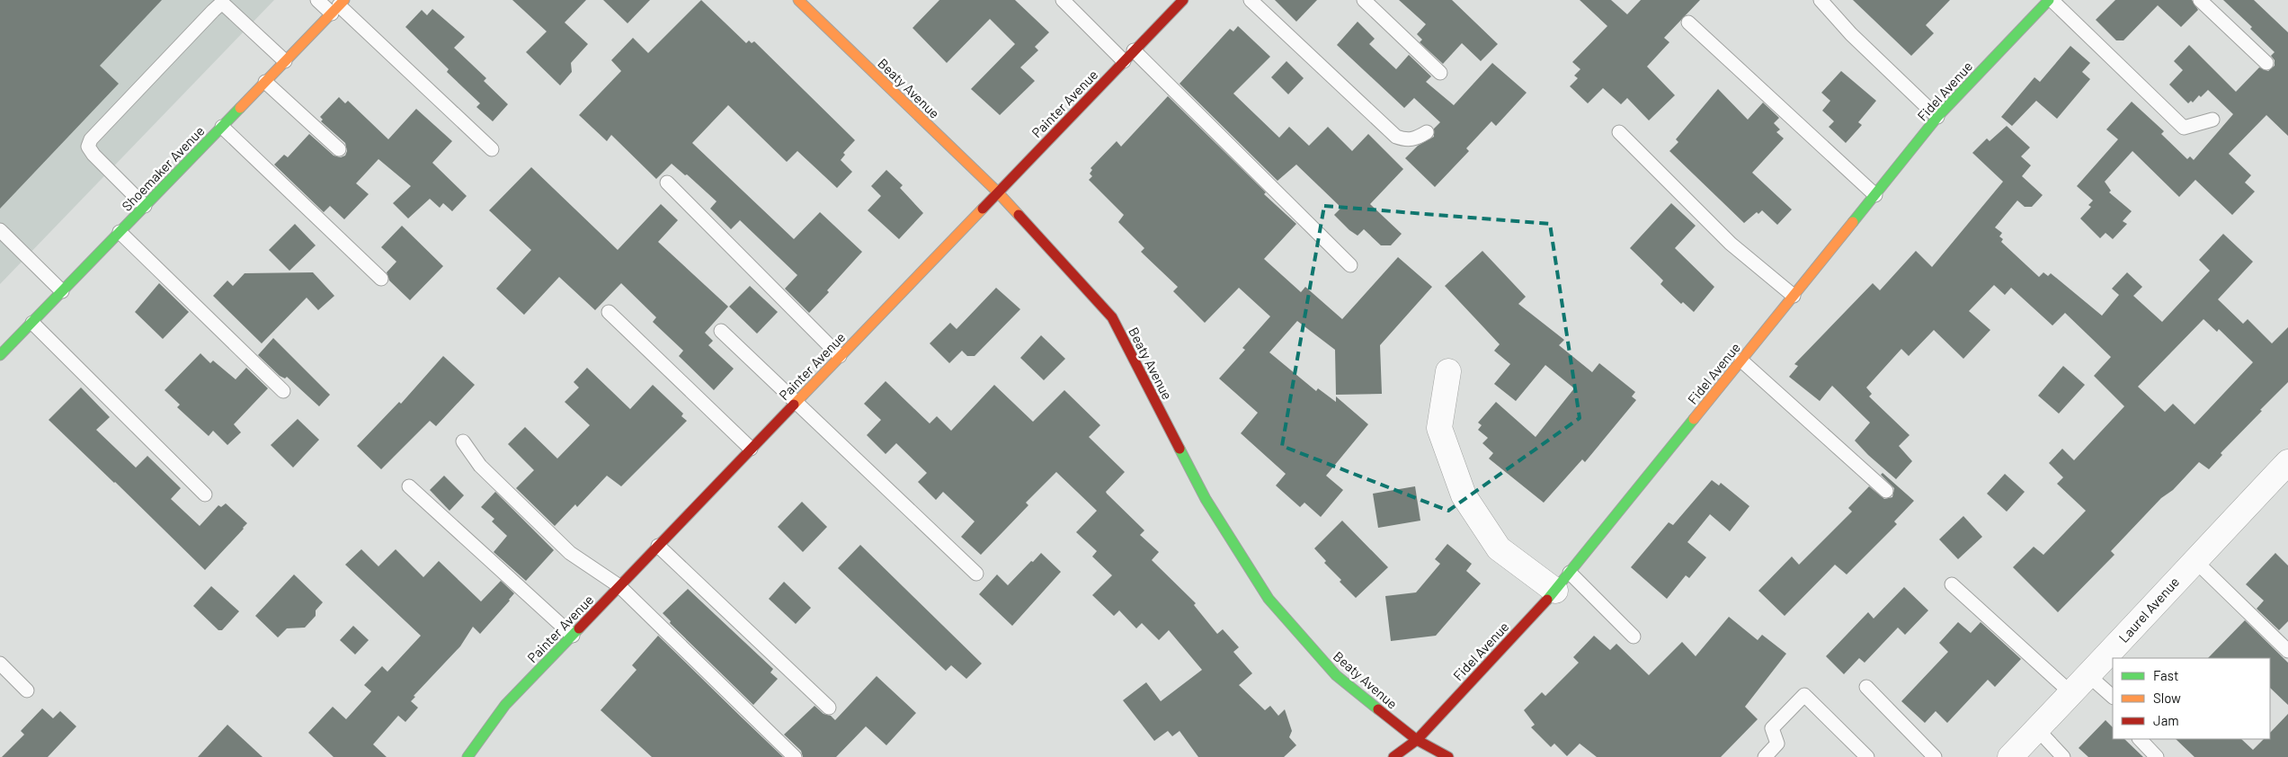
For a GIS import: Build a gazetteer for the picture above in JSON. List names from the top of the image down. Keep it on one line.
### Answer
{"streets":{"street":["Beaty Avenue","Fidel Avenue","Painter Avenue","Shoemaker Avenue","Laurel Avenue"]},"crossings":[["Beaty Avenue","Fidel Avenue"],["Beaty Avenue","Painter Avenue"]],"legend":["Fast","Slow","Jam"]}
